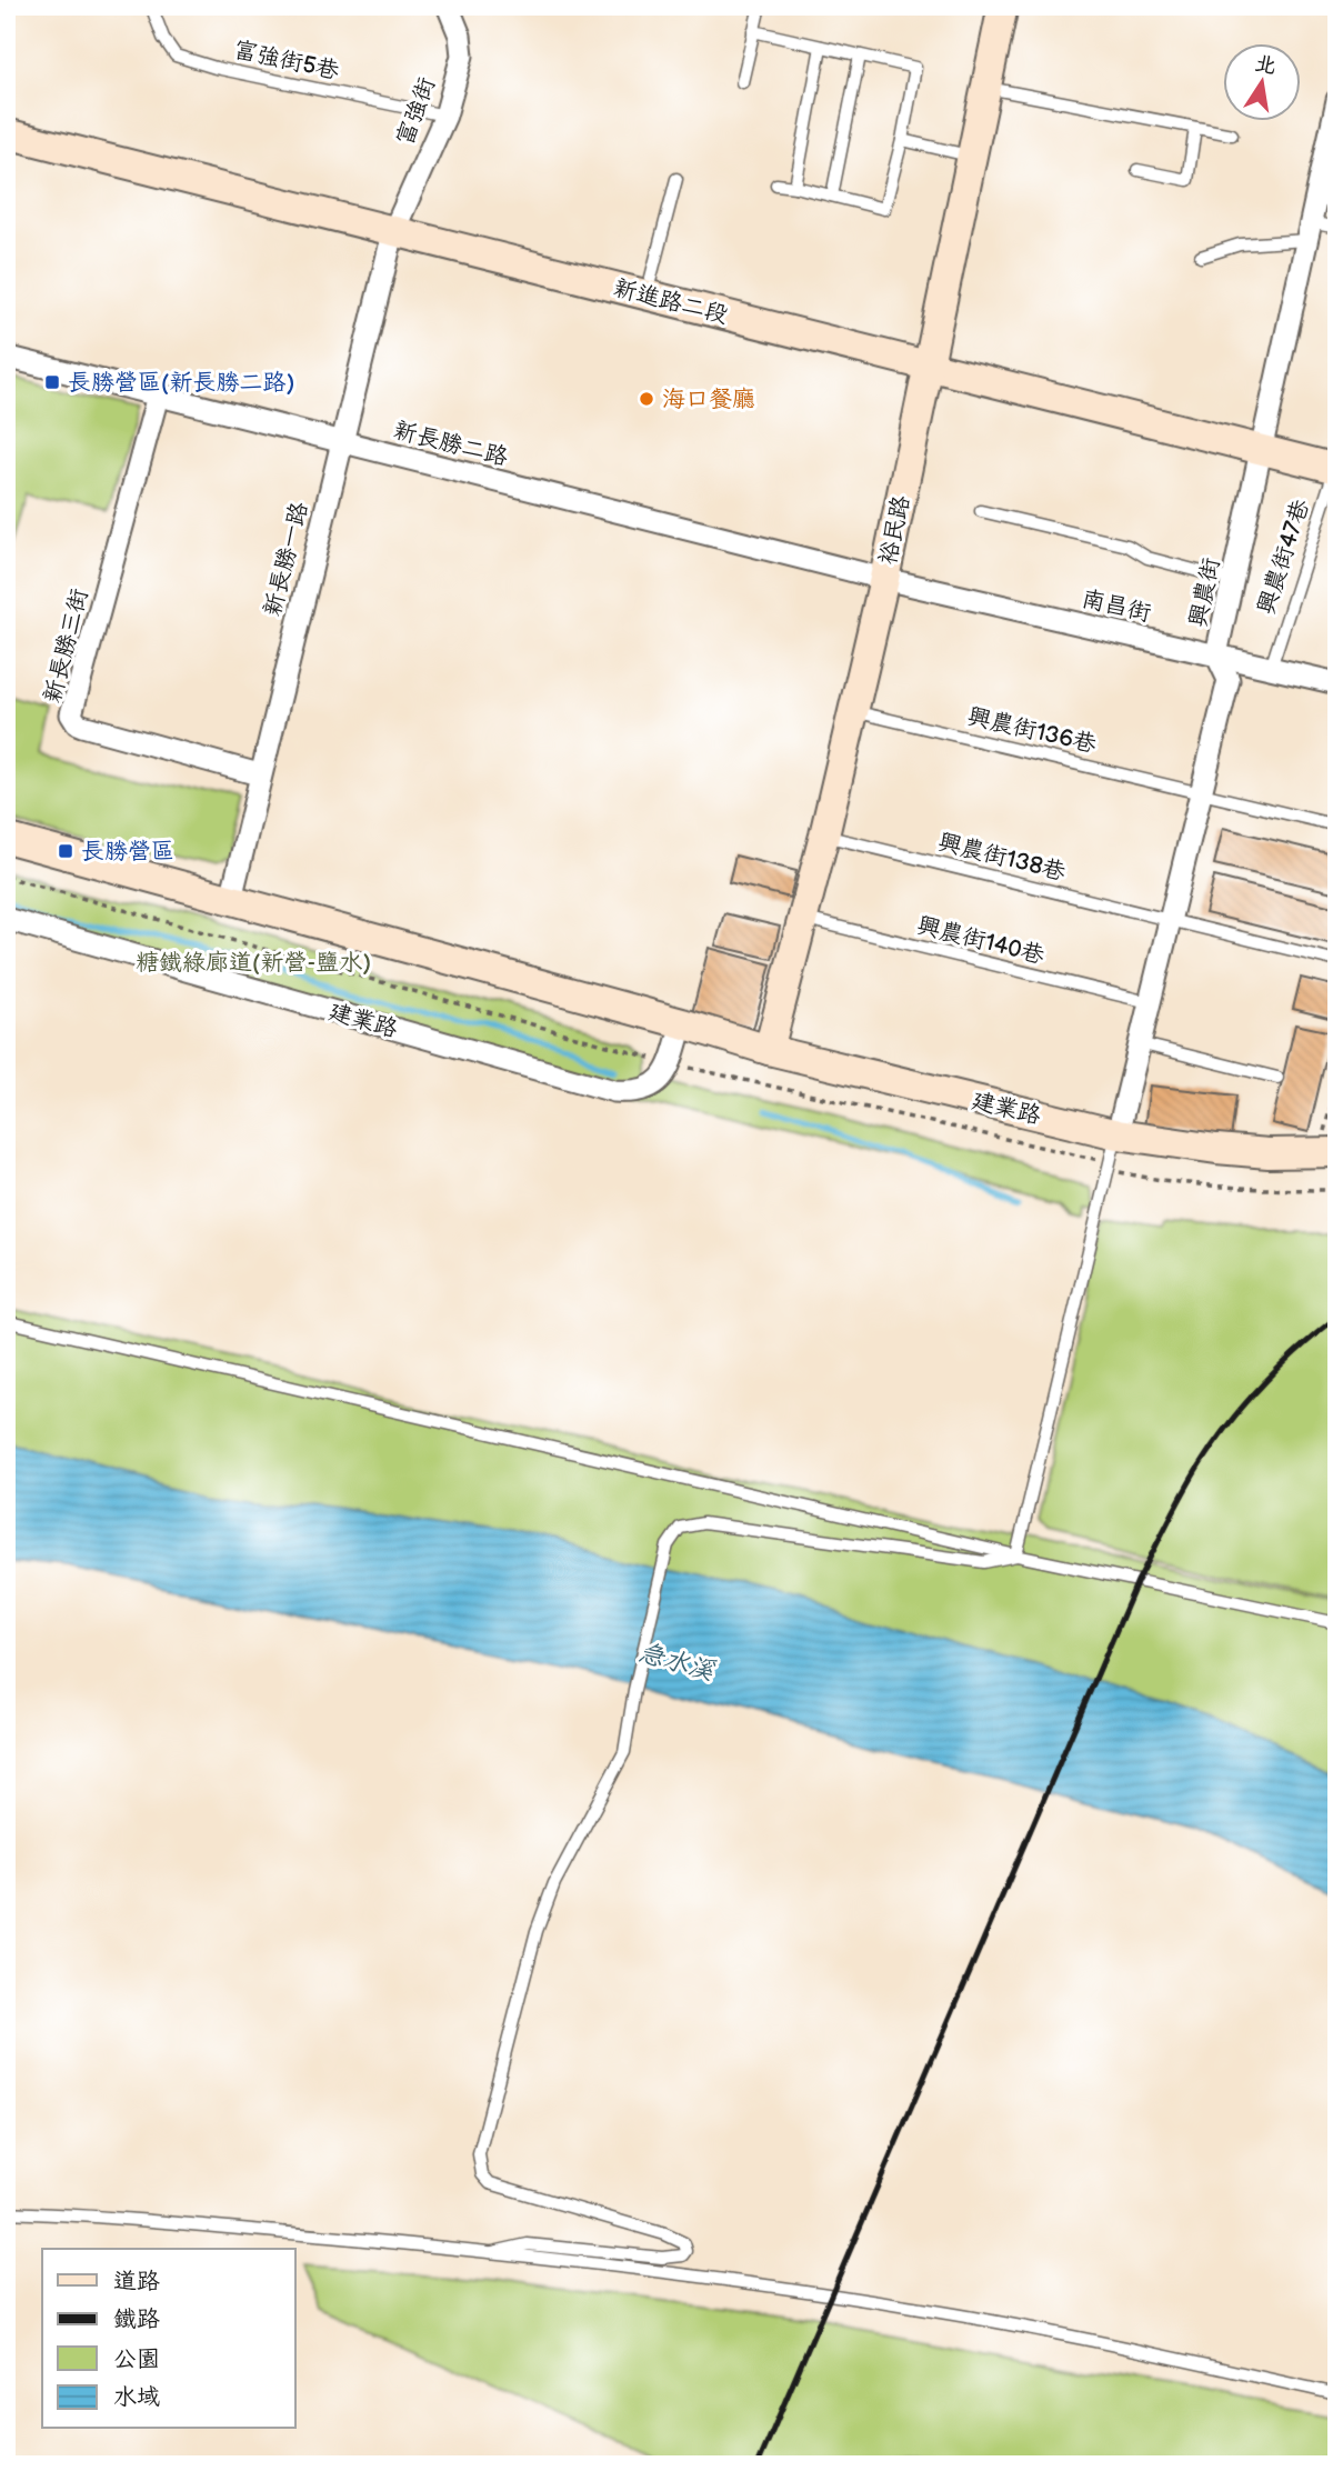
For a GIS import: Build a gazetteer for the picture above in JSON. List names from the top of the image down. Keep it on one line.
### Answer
{"streets":{"street":["富強街","新進路二段","新長勝二路","裕民路","新長勝一路","興農街","南昌街","新長勝三街","建業路"],"lane":["富強街5巷","興農街47巷","興農街136巷","興農街138巷","興農街140巷"]},"crossings":[["富強街5巷","富強街"],["富強街","新進路二段"],["富強街","新長勝一路"],["新進路二段","裕民路"],["新進路二段","興農街47巷"],["新進路二段","新長勝一路"],["新進路二段","興農街"],["新長勝二路","裕民路"],["新長勝二路","新長勝一路"],["新長勝二路","南昌街"],["新長勝二路","新長勝三街"],["裕民路","南昌街"],["裕民路","興農街136巷"],["裕民路","興農街138巷"],["裕民路","興農街140巷"],["裕民路","建業路"],["興農街47巷","南昌街"],["新長勝一路","新長勝三街"],["新長勝一路","建業路"],["興農街","南昌街"],["興農街","興農街136巷"],["興農街","興農街138巷"],["興農街","興農街140巷"],["興農街","建業路"]],"water":["急水溪"],"parks":["糖鐵綠廊道(新營-鹽水)"],"places":{"transit":["長勝營區(新長勝二路)","長勝營區"],"other":["海口餐廳"]},"legend":["道路","鐵路","公園","水域"],"north":"top"}
